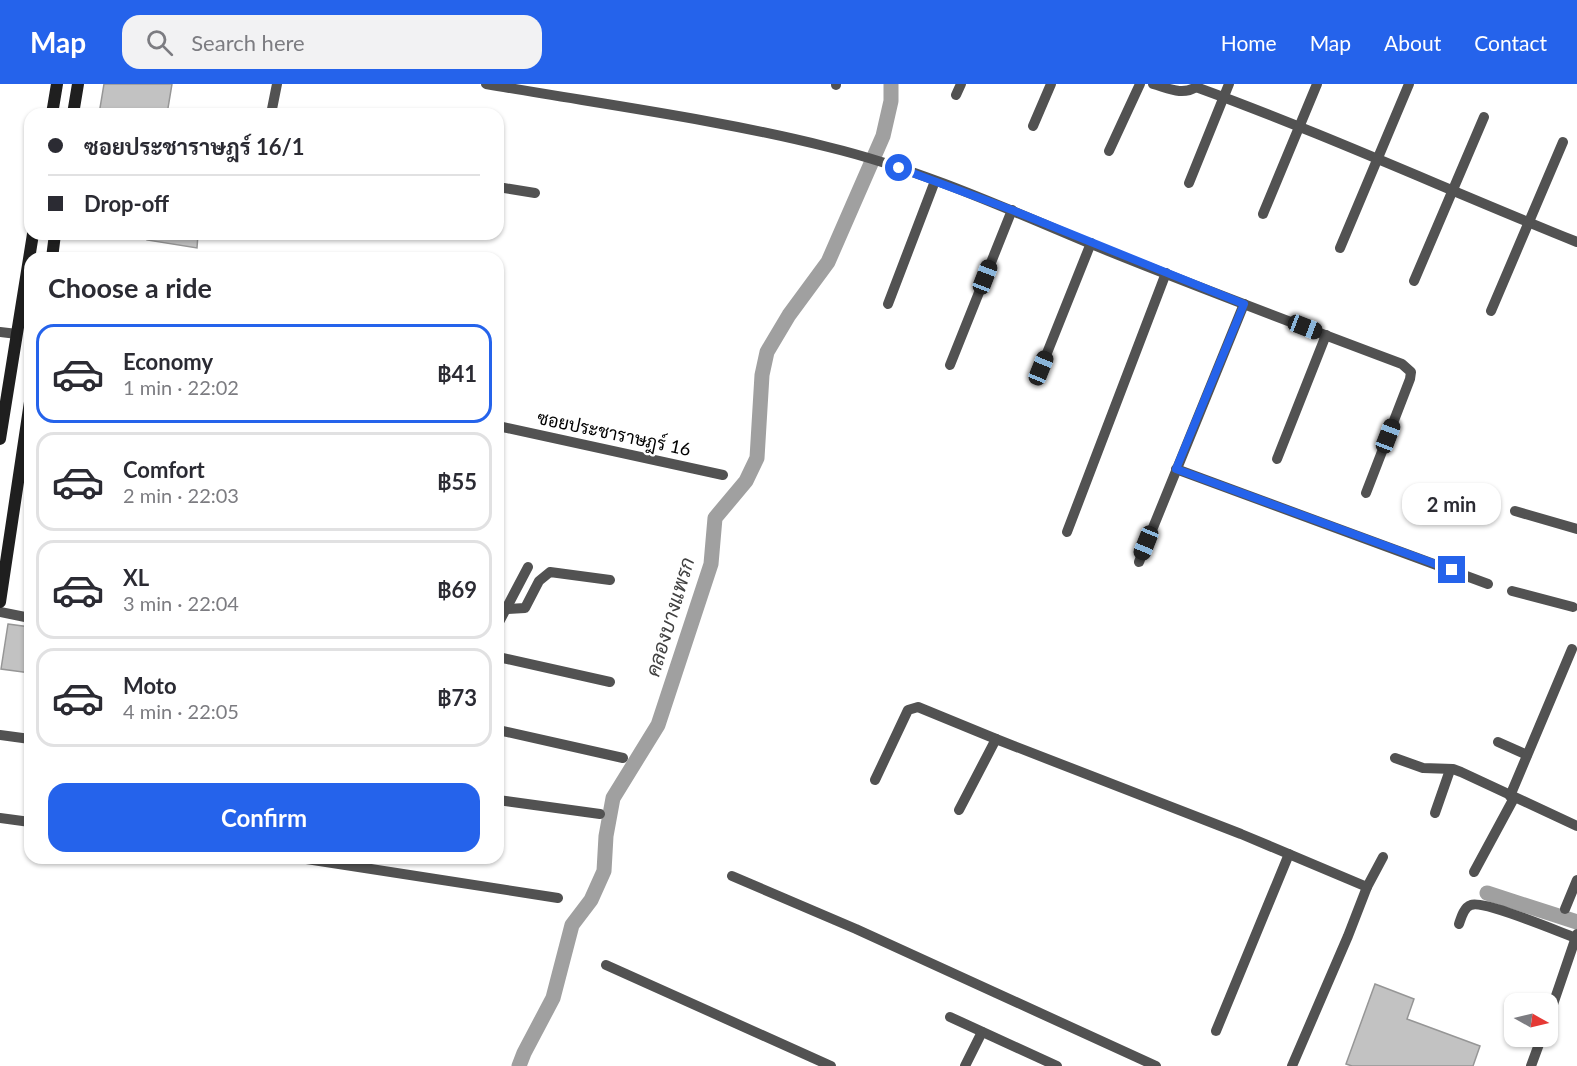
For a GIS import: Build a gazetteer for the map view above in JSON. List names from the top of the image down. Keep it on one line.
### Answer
{"streets":{"street":["ซอยประชาราษฎร์ 16"]},"water":["คลองบางแพรก"],"north":"right","page":{"header":"Map","search":"Search here","nav":["Home","Map","About","Contact"],"banner":["ซอยประชาราษฎร์ 16/1","Drop-off"],"heading":"Choose a ride","list":[{"name":"Economy","note":"1 min · 22:02","value":"฿41"},{"name":"Comfort","note":"2 min · 22:03","value":"฿55"},{"name":"XL","note":"3 min · 22:04","value":"฿69"},{"name":"Moto","note":"4 min · 22:05","value":"฿73"}],"bubble":"2 min","buttons":"Confirm"}}
